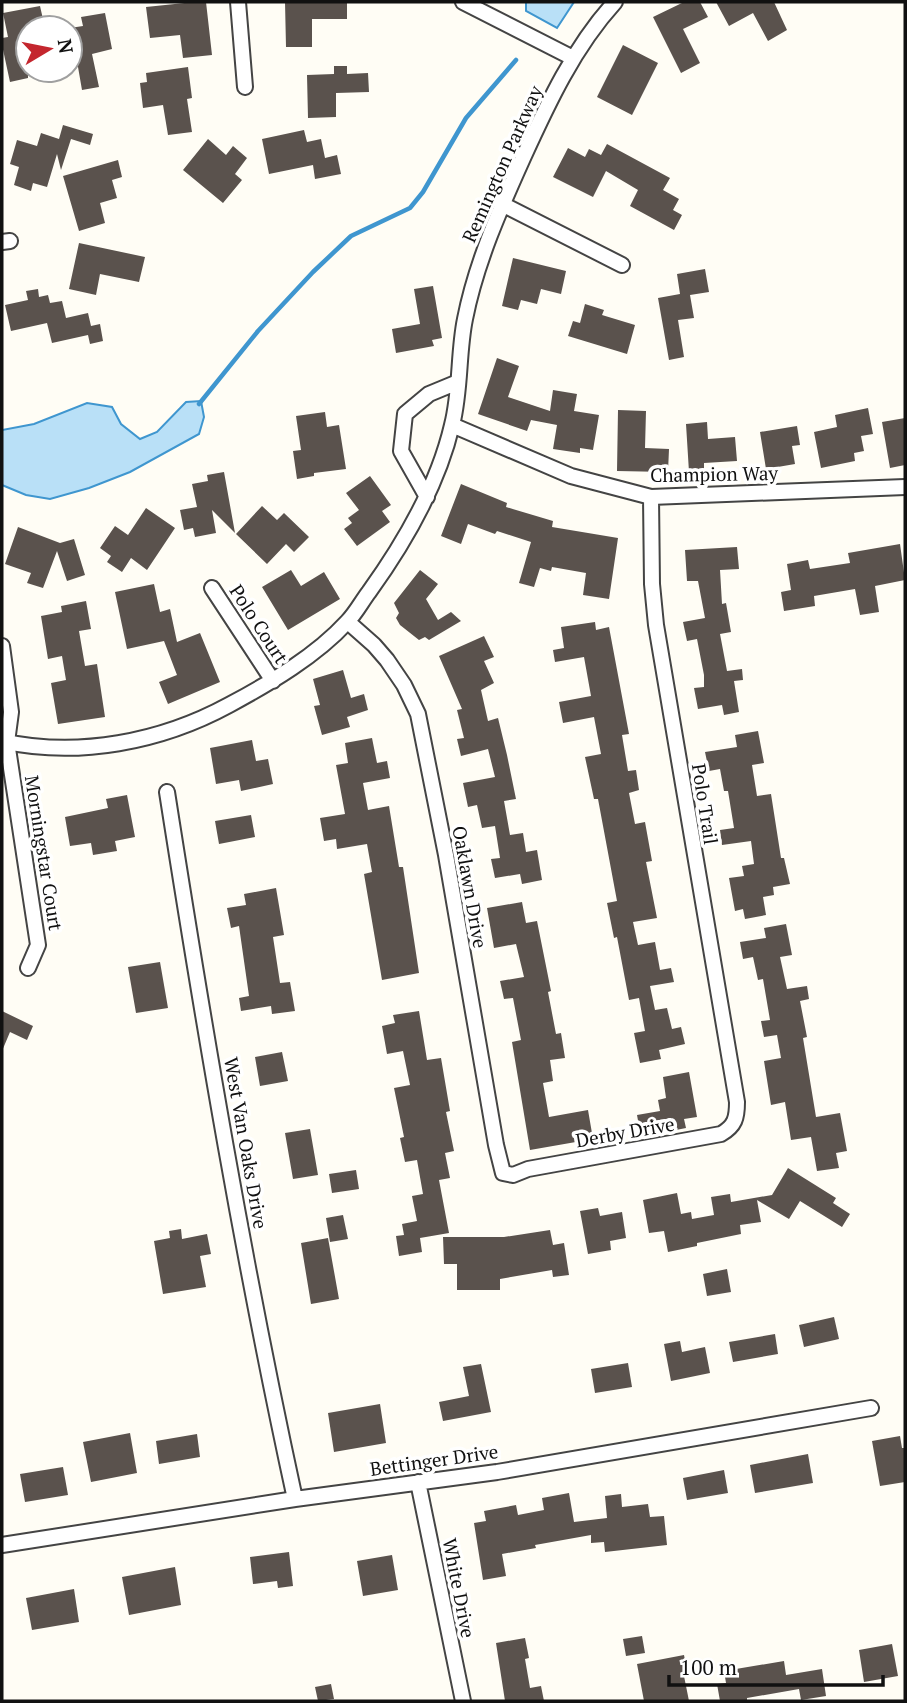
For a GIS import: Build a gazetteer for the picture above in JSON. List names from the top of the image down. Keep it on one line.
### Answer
{"streets":{"street":["Remington Parkway","Champion Way","Polo Court","Polo Trail","Morningstar Court","Oaklawn Drive","Derby Drive","West Van Oaks Drive","Bettinger Drive","White Drive"]},"crossings":[["Remington Parkway","Champion Way"],["Remington Parkway","Polo Court"],["Remington Parkway","Morningstar Court"],["Remington Parkway","Oaklawn Drive"],["Champion Way","Polo Trail"],["Polo Trail","Derby Drive"],["Oaklawn Drive","Derby Drive"],["West Van Oaks Drive","Bettinger Drive"],["Bettinger Drive","White Drive"]],"scale_bar":"100 m","north":"right"}
